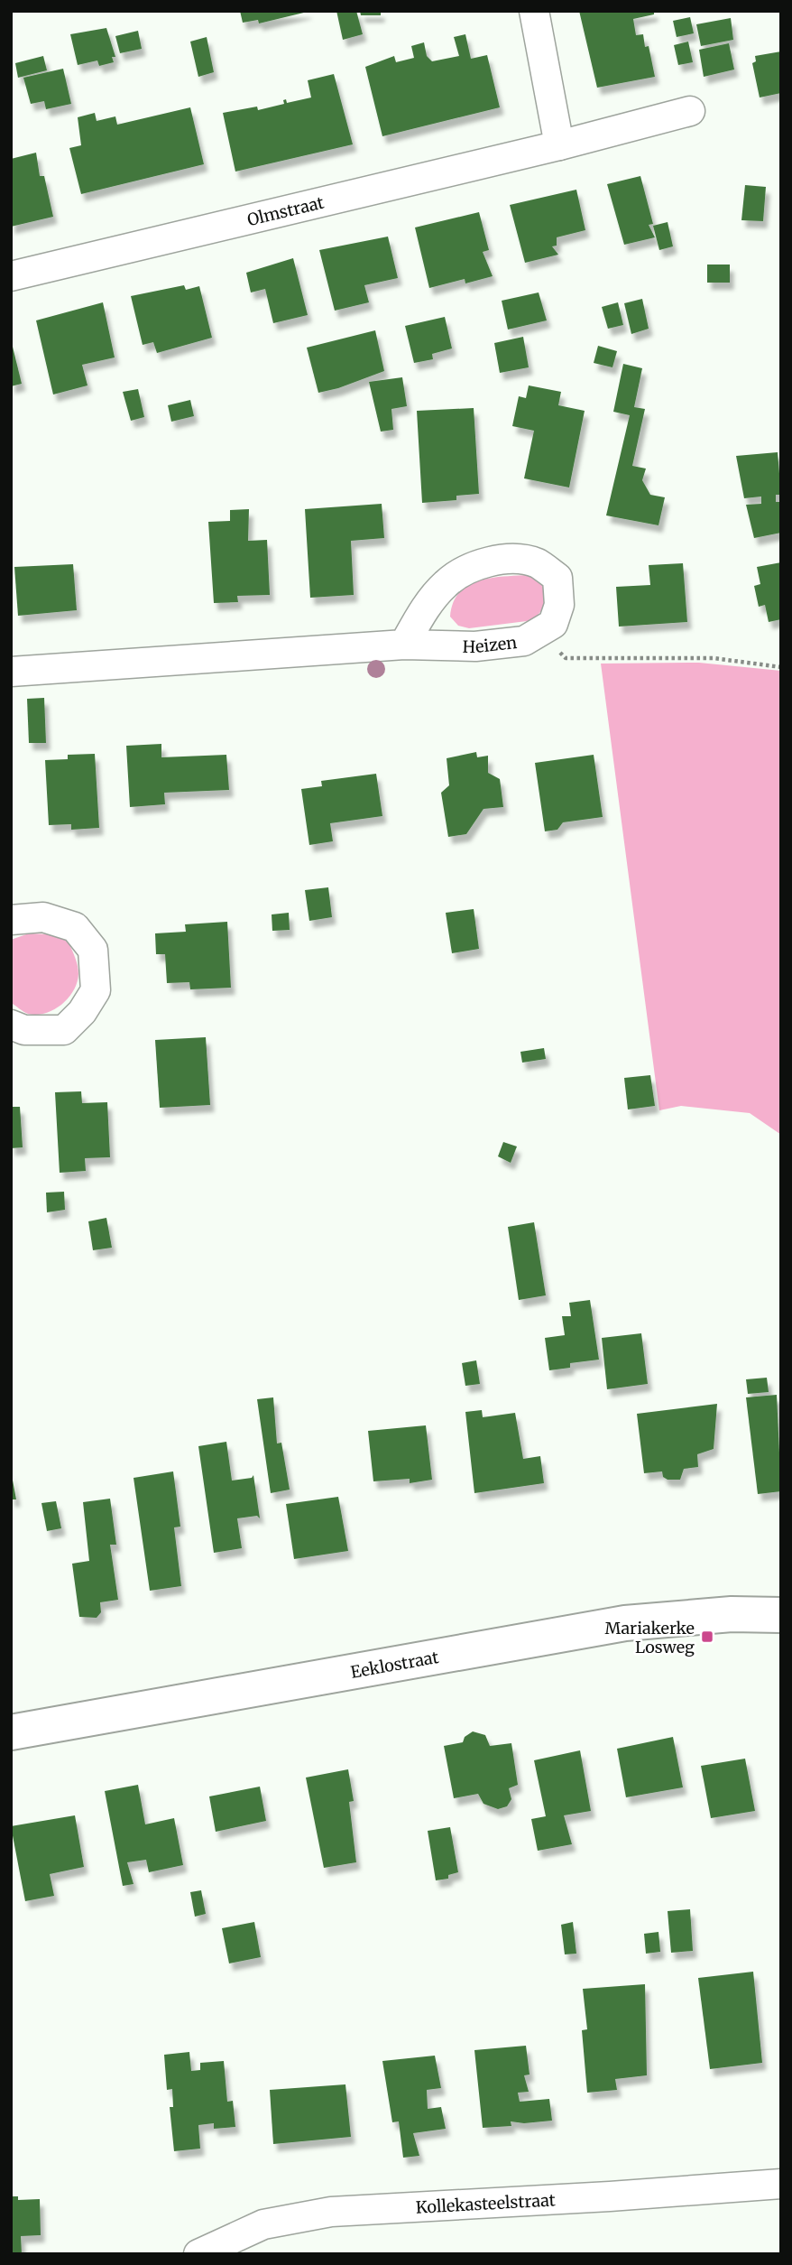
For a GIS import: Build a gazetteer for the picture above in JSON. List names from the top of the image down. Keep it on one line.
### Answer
{"streets":{"street":["Olmstraat","Heizen","Eeklostraat","Kollekasteelstraat"]},"places":{"transit":["Mariakerke Losweg"]}}
